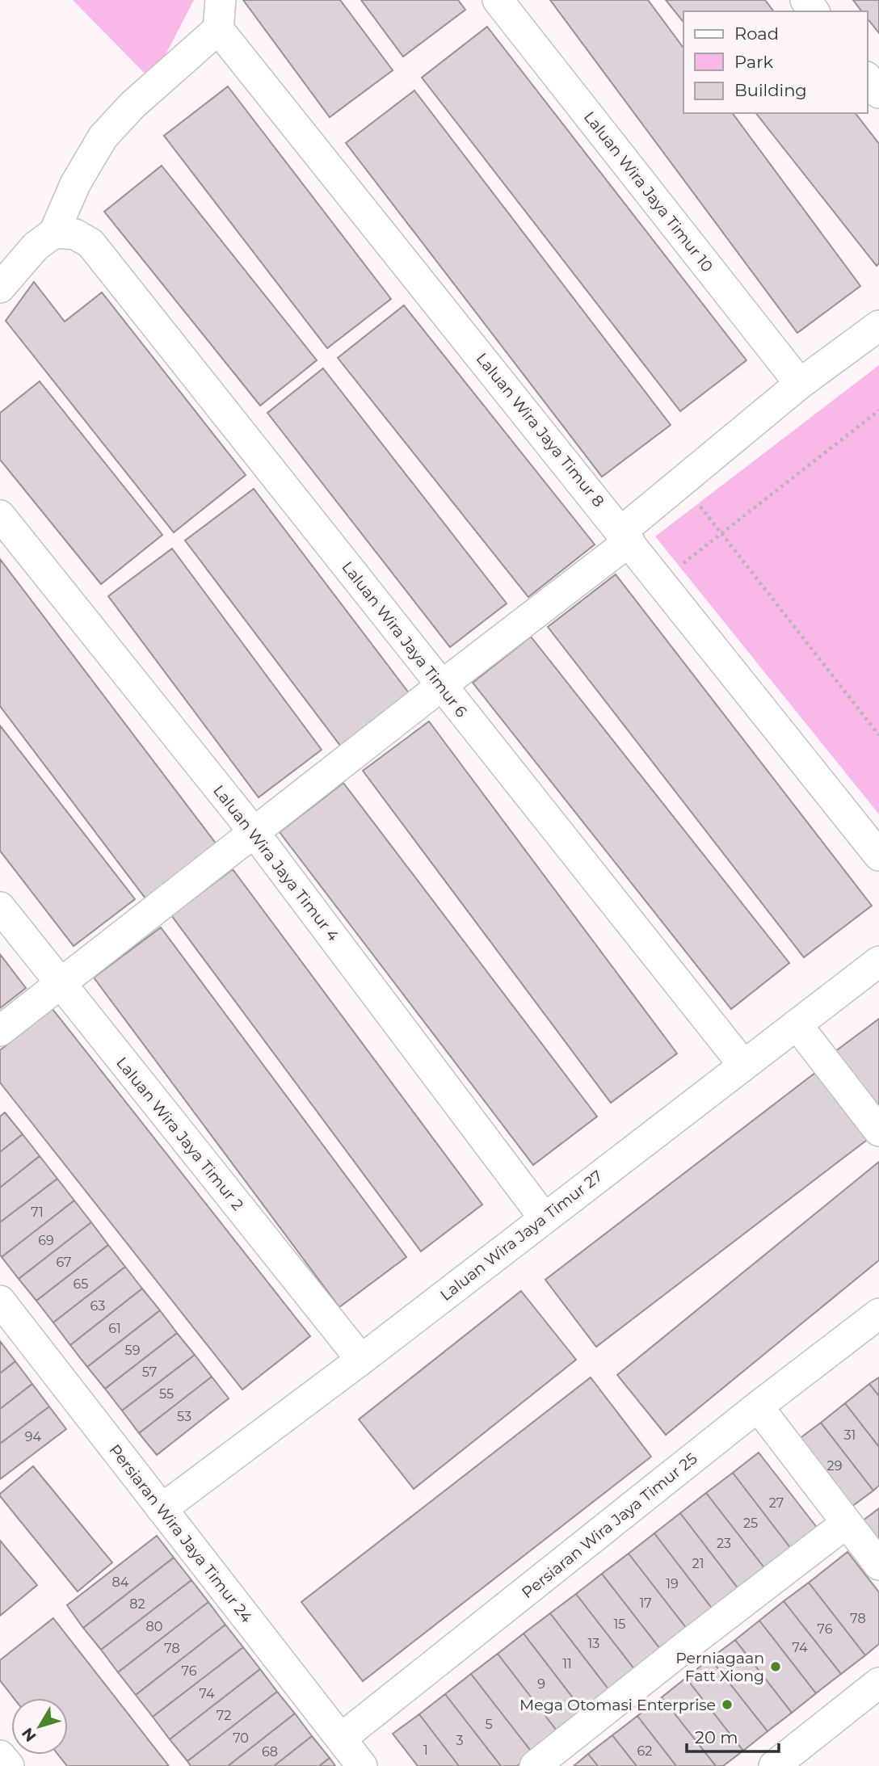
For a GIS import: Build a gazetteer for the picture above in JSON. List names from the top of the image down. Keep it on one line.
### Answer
{"streets":{"street":["Laluan Wira Jaya Timur 10","Laluan Wira Jaya Timur 8","Laluan Wira Jaya Timur 6","Laluan Wira Jaya Timur 4","Laluan Wira Jaya Timur 2","Laluan Wira Jaya Timur 27","Persiaran Wira Jaya Timur 25","Persiaran Wira Jaya Timur 24"]},"crossings":[["Laluan Wira Jaya Timur 6","Laluan Wira Jaya Timur 27"],["Laluan Wira Jaya Timur 4","Laluan Wira Jaya Timur 27"],["Laluan Wira Jaya Timur 2","Laluan Wira Jaya Timur 27"],["Laluan Wira Jaya Timur 27","Persiaran Wira Jaya Timur 24"],["Persiaran Wira Jaya Timur 25","Persiaran Wira Jaya Timur 24"]],"places":["Perniagaan Fatt Xiong","Mega Otomasi Enterprise"],"house_numbers":["71","69","67","65","63","61","59","57","55","53","31","94","29","27","25","23","21","84","19","17","82","78","15","80","76","13","74","78","11","76","9","74","72","5","70","3","1","62","68"],"legend":["Road","Park","Building"],"scale_bar":"20 m","north":"bottom left"}
